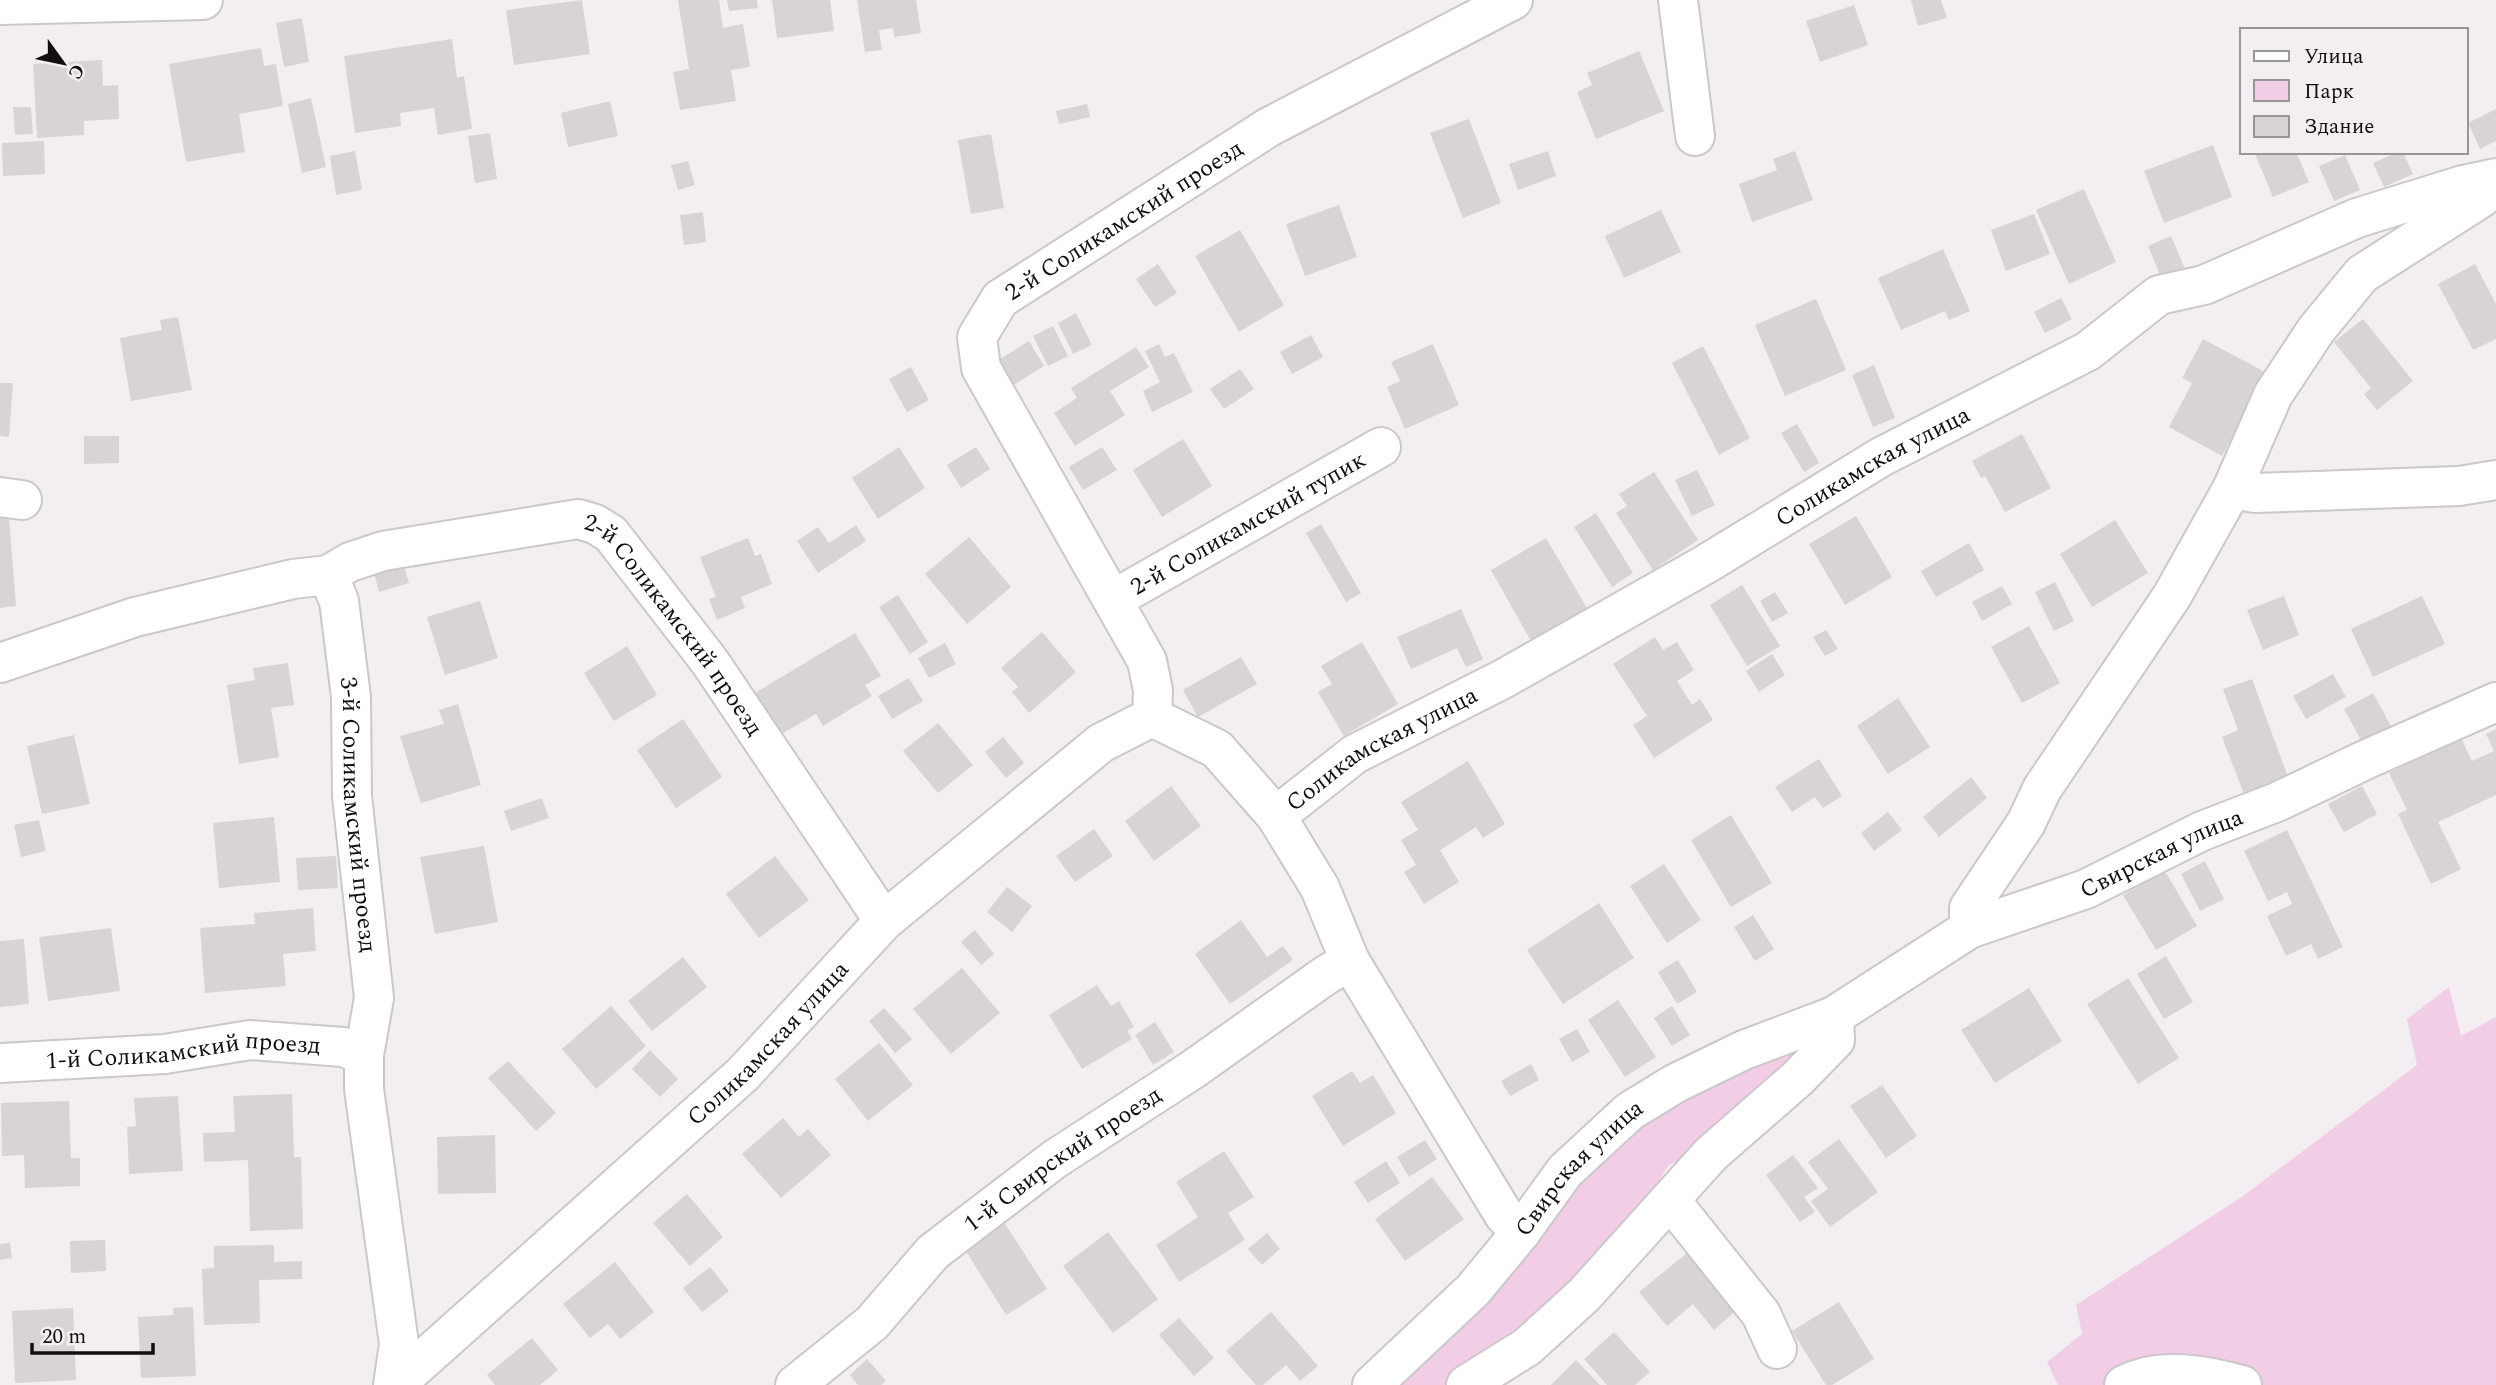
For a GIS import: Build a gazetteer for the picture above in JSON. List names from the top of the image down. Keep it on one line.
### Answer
{"streets":{"street":["2-й Соликамский проезд","Соликамская улица","2-й Соликамский тупик","3-й Соликамский проезд","Свирская улица","1-й Соликамский проезд","1-й Свирский проезд"]},"crossings":[["2-й Соликамский проезд","Соликамская улица"],["2-й Соликамский проезд","2-й Соликамский тупик"],["2-й Соликамский проезд","3-й Соликамский проезд"],["Соликамская улица","3-й Соликамский проезд"],["3-й Соликамский проезд","1-й Соликамский проезд"]],"legend":["Улица","Парк","Здание"],"scale_bar":"20 m","north":"bottom right"}
